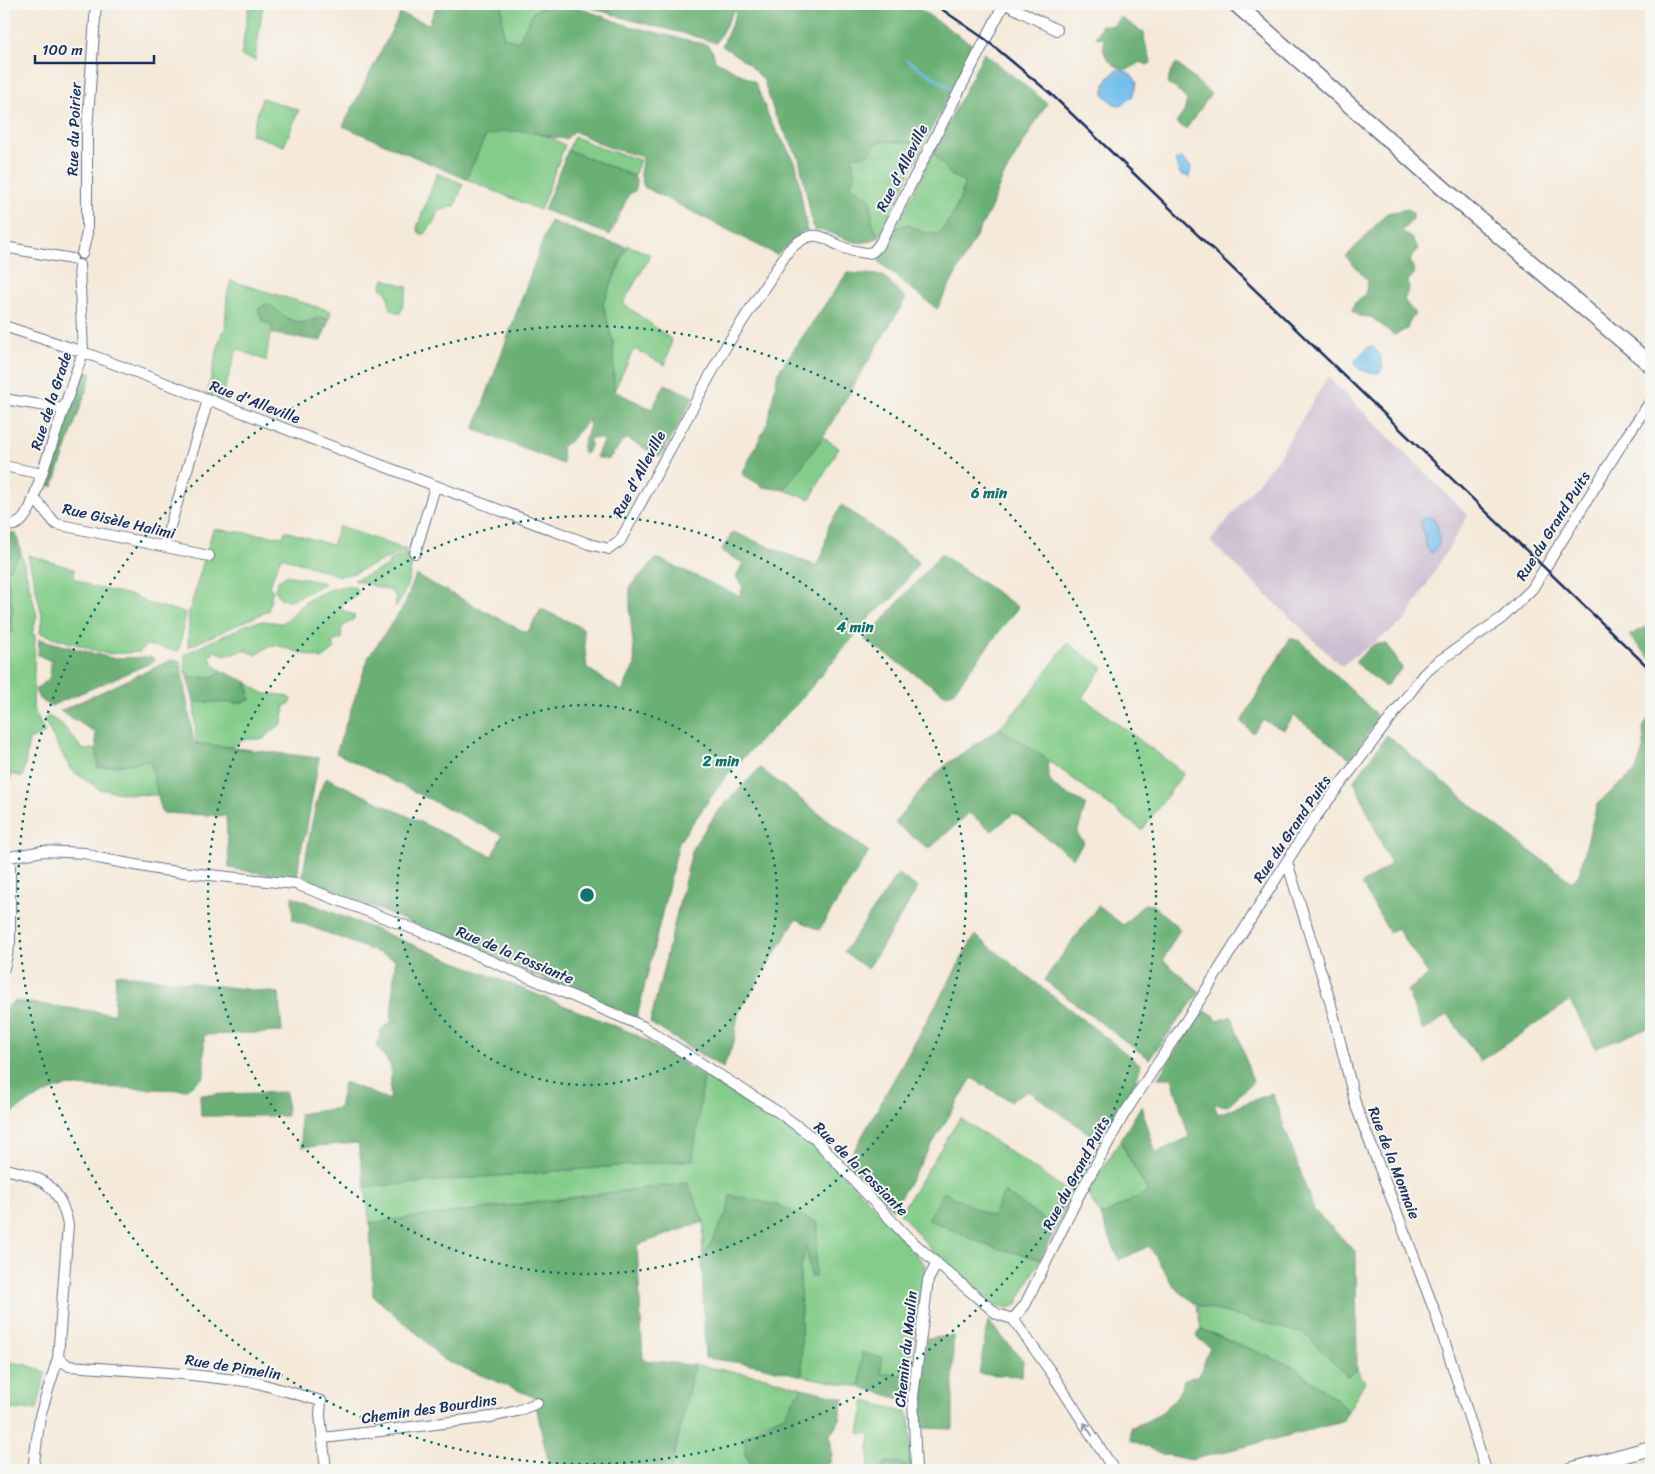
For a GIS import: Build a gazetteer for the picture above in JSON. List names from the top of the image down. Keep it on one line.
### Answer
{"streets":{"street":["Rue du Poirier","Rue d'Alleville","Rue de la Grade","Rue Gisèle Halimi","Rue du Grand Puits","Rue de la Fossiante","Rue de la Monnaie","Chemin du Moulin","Rue de Pimelin","Chemin des Bourdins"]},"crossings":[["Rue du Poirier","Rue de la Grade"],["Rue d'Alleville","Rue de la Grade"],["Rue de la Grade","Rue Gisèle Halimi"],["Rue du Grand Puits","Rue de la Monnaie"],["Rue de la Fossiante","Chemin du Moulin"],["Rue de Pimelin","Chemin des Bourdins"]],"scale_bar":"100 m","rings":["6 min","4 min","2 min"]}
